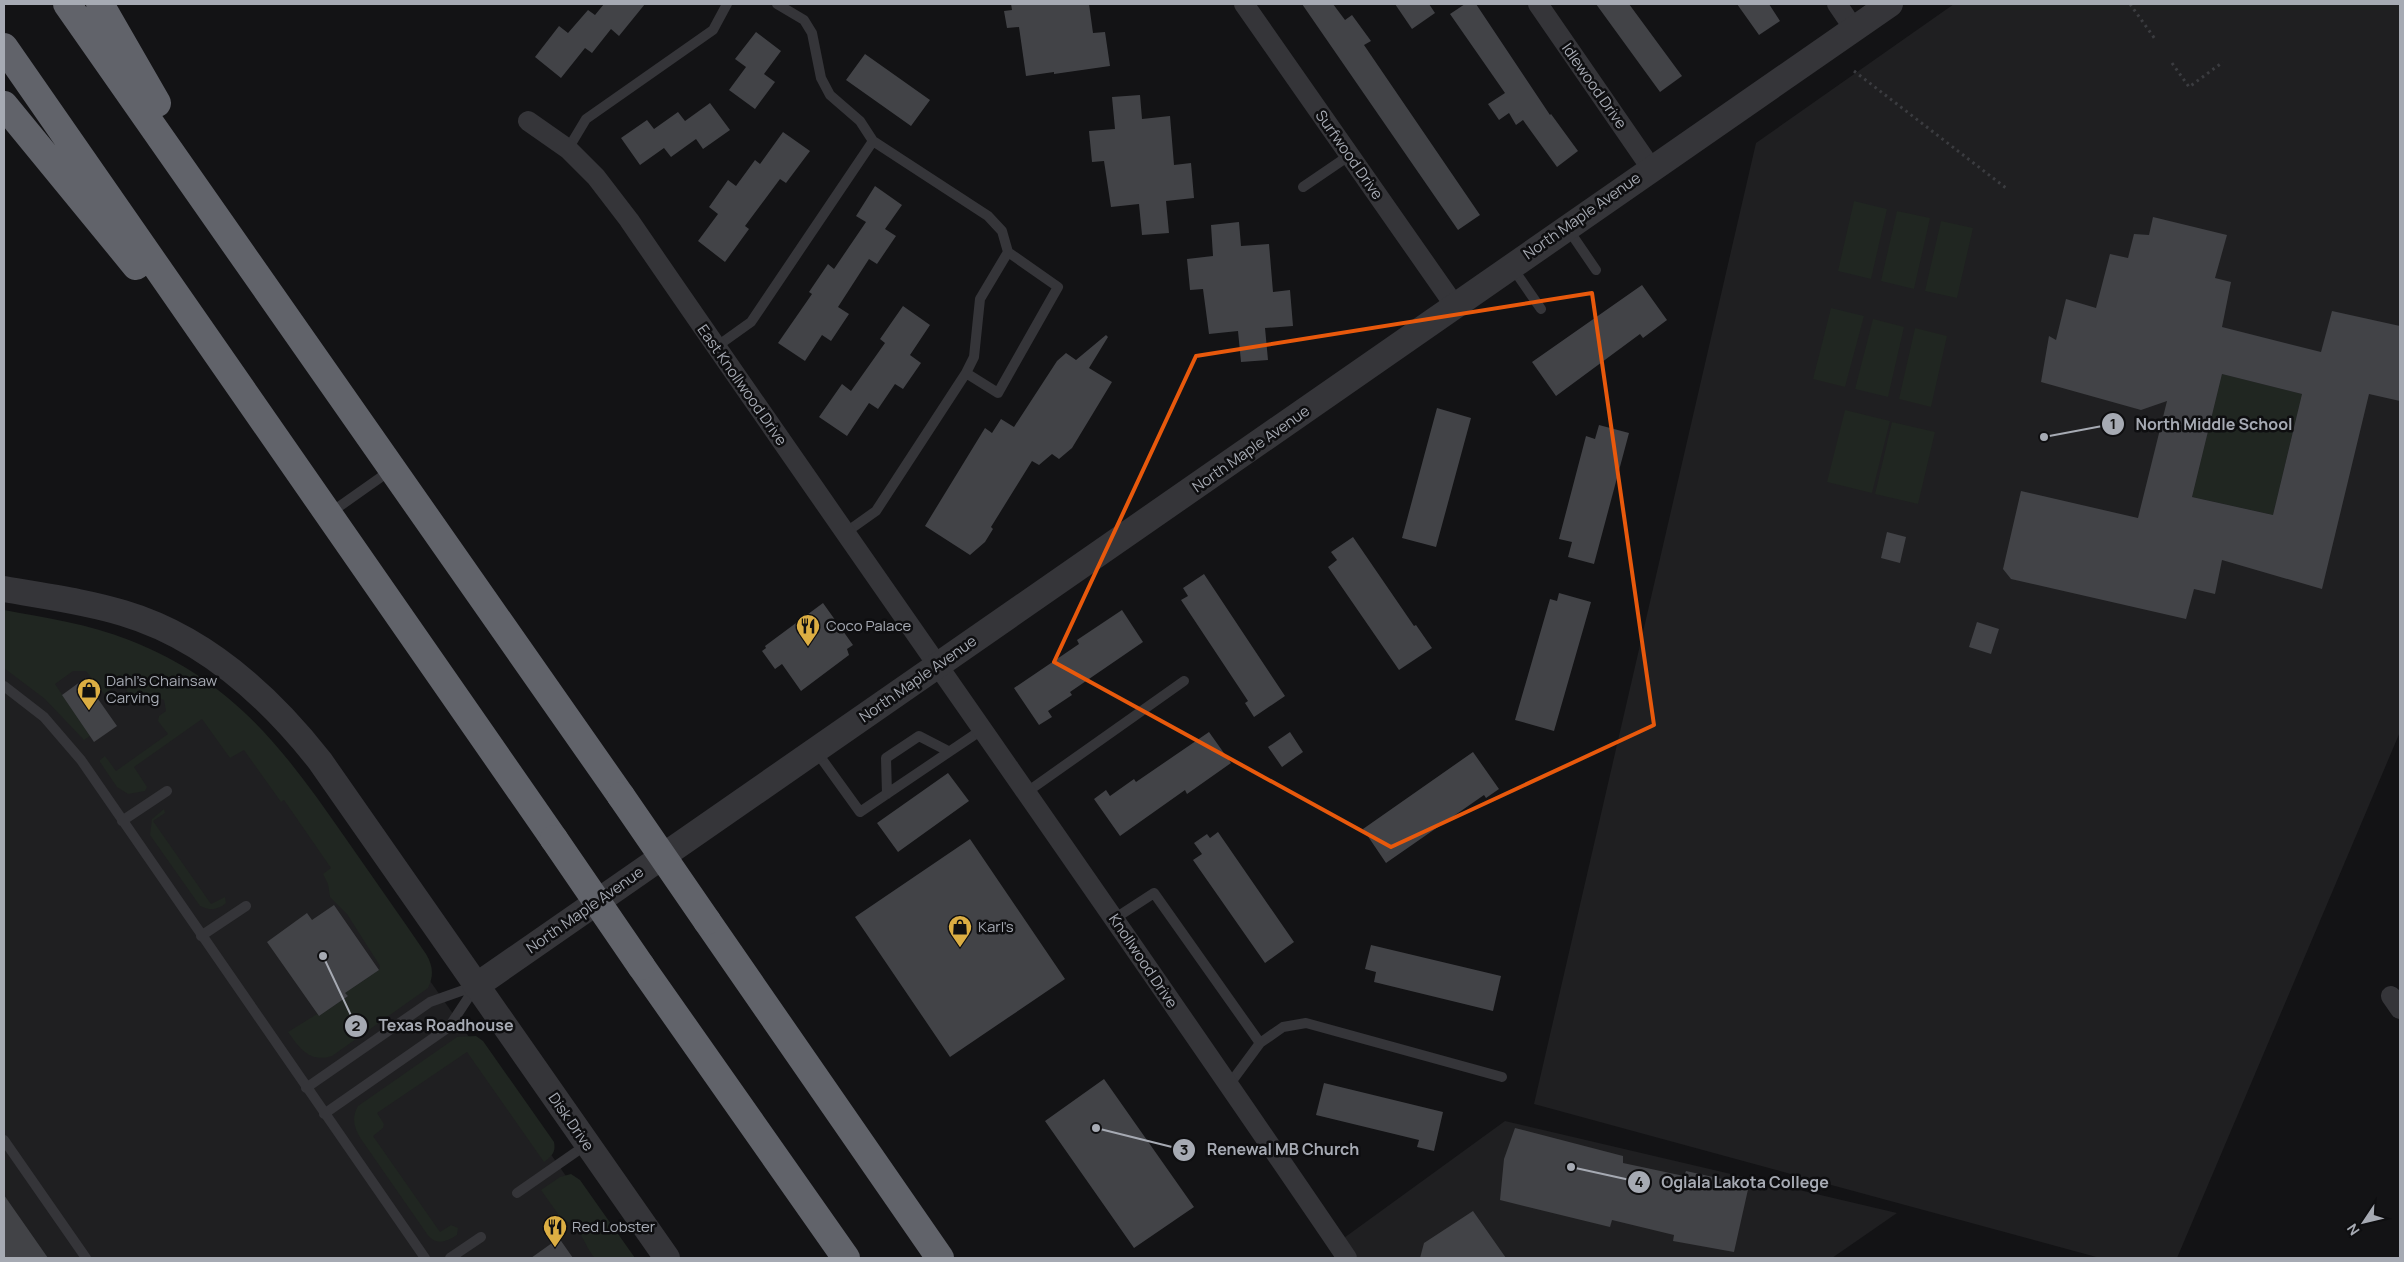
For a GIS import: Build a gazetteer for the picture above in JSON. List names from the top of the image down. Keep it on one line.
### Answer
{"streets":{"street":["Idlewood Drive","Surfwood Drive","North Maple Avenue","East Knollwood Drive","Knollwood Drive","Disk Drive"]},"crossings":[["Idlewood Drive","North Maple Avenue"],["Surfwood Drive","North Maple Avenue"],["North Maple Avenue","East Knollwood Drive"],["North Maple Avenue","Knollwood Drive"],["North Maple Avenue","Disk Drive"],["East Knollwood Drive","Knollwood Drive"]],"places":{"other":["North Middle School","Texas Roadhouse","Renewal MB Church","Oglala Lakota College"],"restaurant":["Coco Palace","Red Lobster"],"shop":["Dahl's Chainsaw Carving","Karl's"]},"north":"bottom left"}
